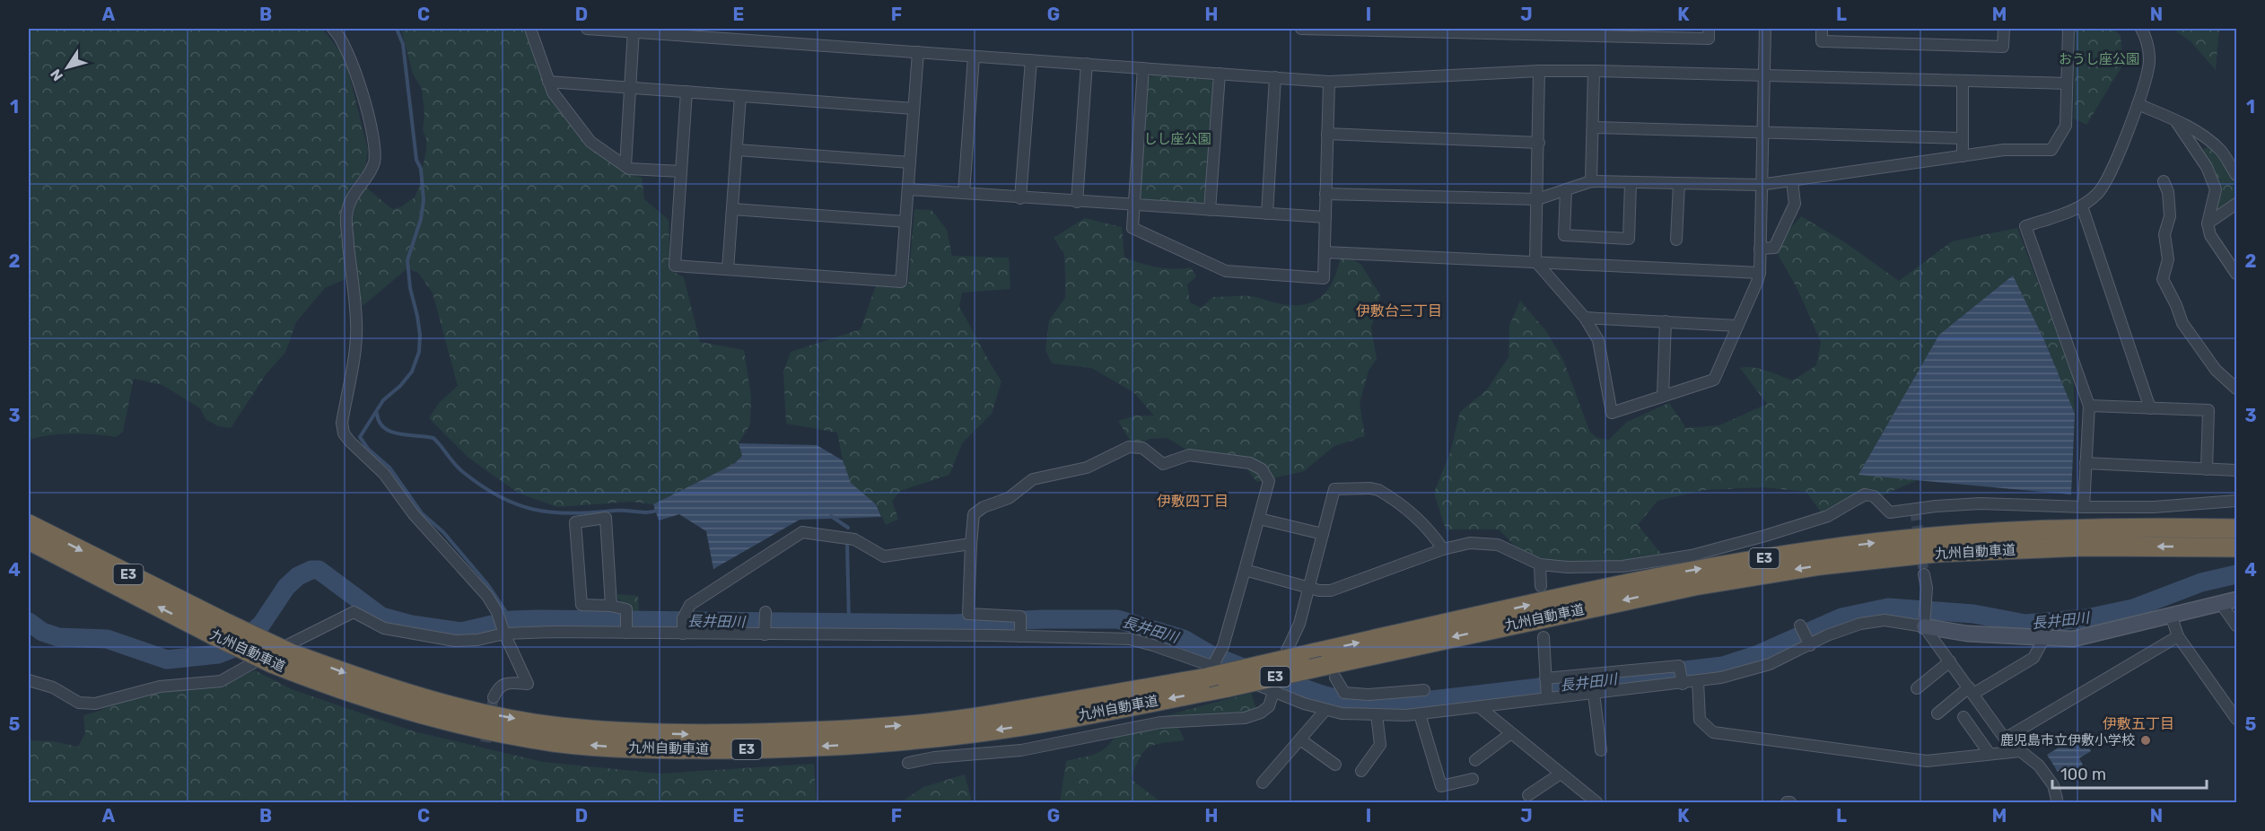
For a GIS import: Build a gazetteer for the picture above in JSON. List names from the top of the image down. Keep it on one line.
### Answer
{"streets":{"highway":["九州自動車道","E3"]},"districts":["伊敷台三丁目","伊敷四丁目","伊敷五丁目"],"water":["長井田川"],"parks":["おうし座公園","しし座公園"],"places":["鹿児島市立伊敷小学校"],"scale_bar":"100 m","north":"bottom left","grid":{"columns":["A","B","C","D","E","F","G","H","I","J","K","L","M","N"],"rows":["1","2","3","4","5"]}}
